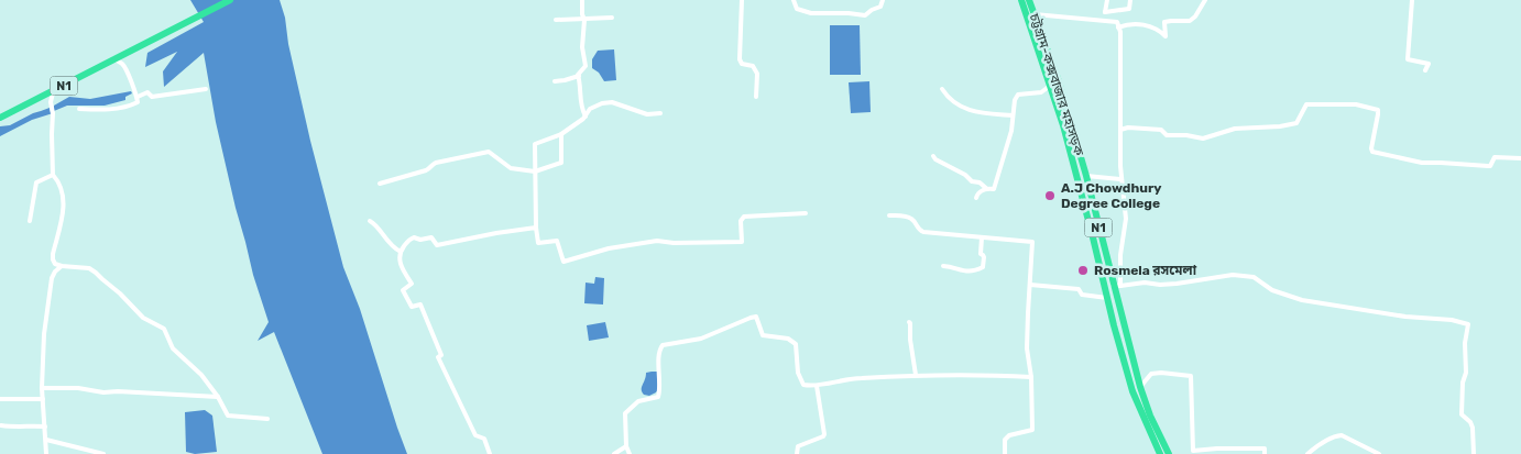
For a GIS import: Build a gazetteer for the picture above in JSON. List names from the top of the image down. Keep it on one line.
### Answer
{"streets":{"highway":["চট্টগ্রাম-কক্সবাজার মহাসড়ক","N1"]},"places":["A.J Chowdhury Degree College","Rosmela রসমেলা"]}
